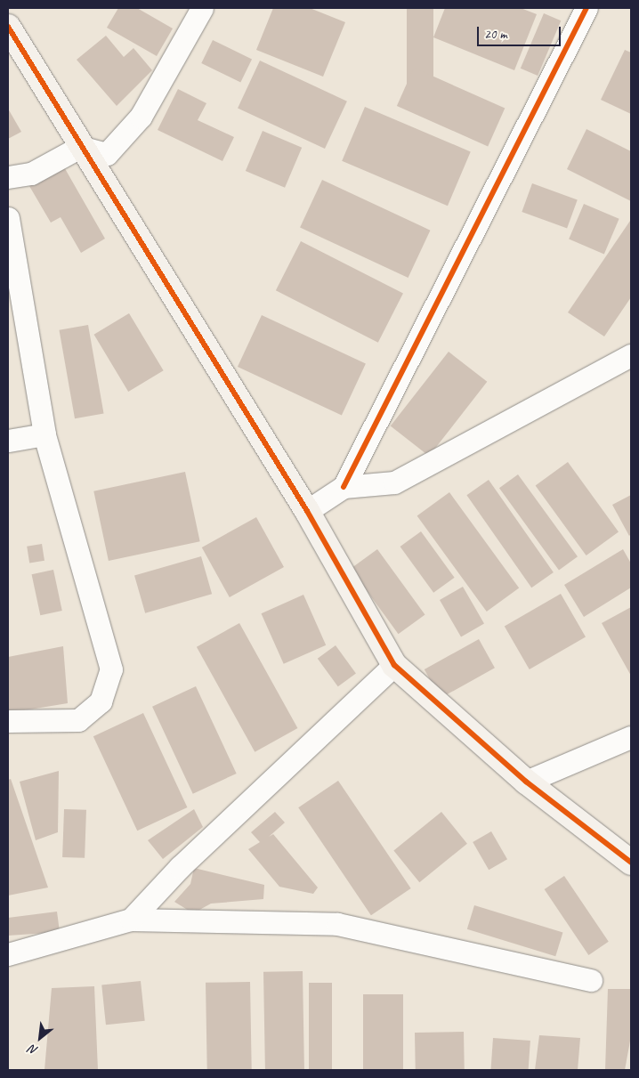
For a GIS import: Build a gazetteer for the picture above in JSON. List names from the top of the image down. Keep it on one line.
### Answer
{"scale_bar":"20 m","north":"bottom left"}
